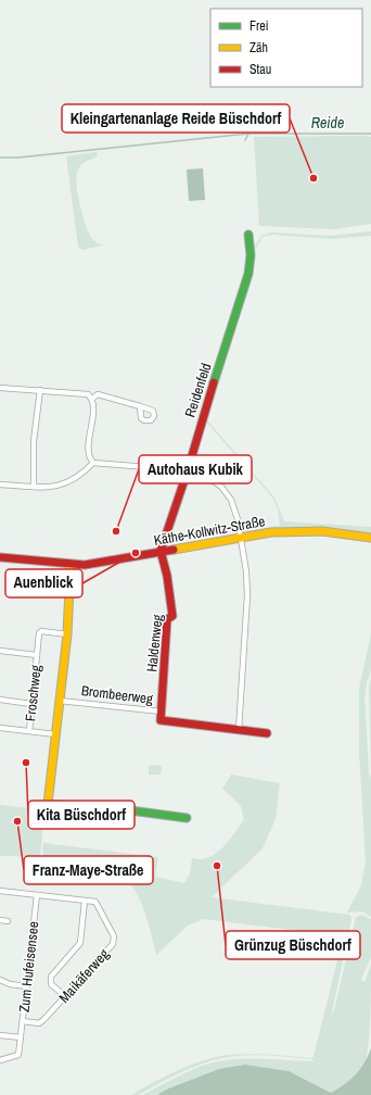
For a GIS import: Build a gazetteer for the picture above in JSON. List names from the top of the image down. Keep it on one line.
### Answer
{"streets":{"street":["Reidenfeld","Käthe-Kollwitz-Straße","Haldenweg","Froschweg","Brombeerweg","Zum Hufeisensee","Maikäferweg"]},"crossings":[["Reidenfeld","Käthe-Kollwitz-Straße"],["Reidenfeld","Haldenweg"],["Käthe-Kollwitz-Straße","Haldenweg"],["Haldenweg","Brombeerweg"],["Zum Hufeisensee","Maikäferweg"]],"water":["Reide"],"places":["Kleingartenanlage Reide Büschdorf","Autohaus Kubik","Auenblick","Kita Büschdorf","Franz-Maye-Straße","Grünzug Büschdorf"],"legend":["Frei","Zäh","Stau"]}
